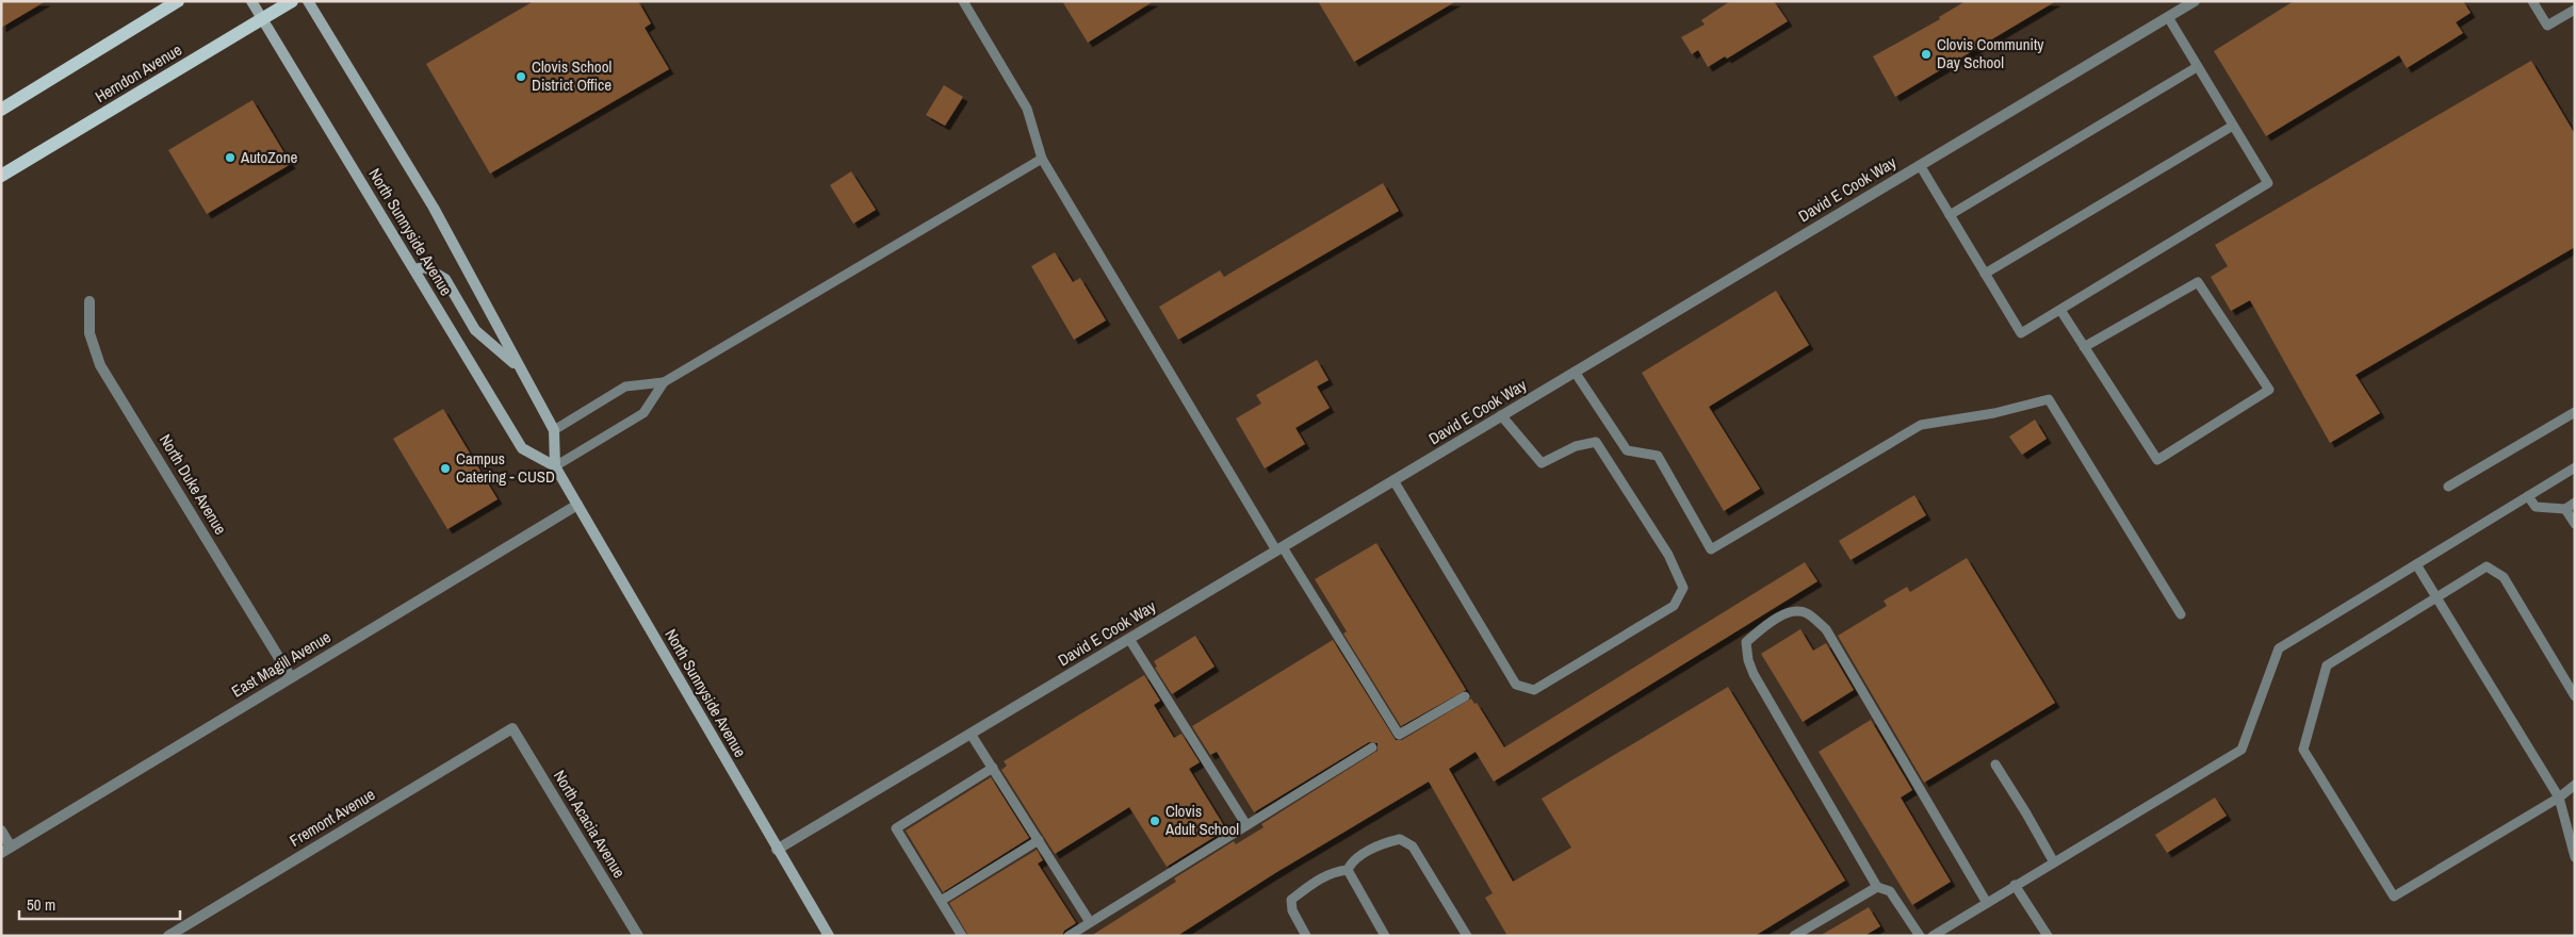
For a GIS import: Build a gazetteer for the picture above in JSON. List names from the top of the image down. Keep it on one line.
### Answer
{"streets":{"main road":["Herndon Avenue","North Sunnyside Avenue"],"street":["David E Cook Way","North Duke Avenue","East Magill Avenue","Fremont Avenue","North Acacia Avenue"]},"crossings":[["Herndon Avenue","North Sunnyside Avenue"],["David E Cook Way","North Sunnyside Avenue"],["North Sunnyside Avenue","East Magill Avenue"],["North Duke Avenue","East Magill Avenue"],["Fremont Avenue","North Acacia Avenue"]],"places":["Clovis Community Day School","Clovis School District Office","AutoZone","Campus Catering - CUSD","Clovis Adult School"],"scale_bar":"50 m"}
